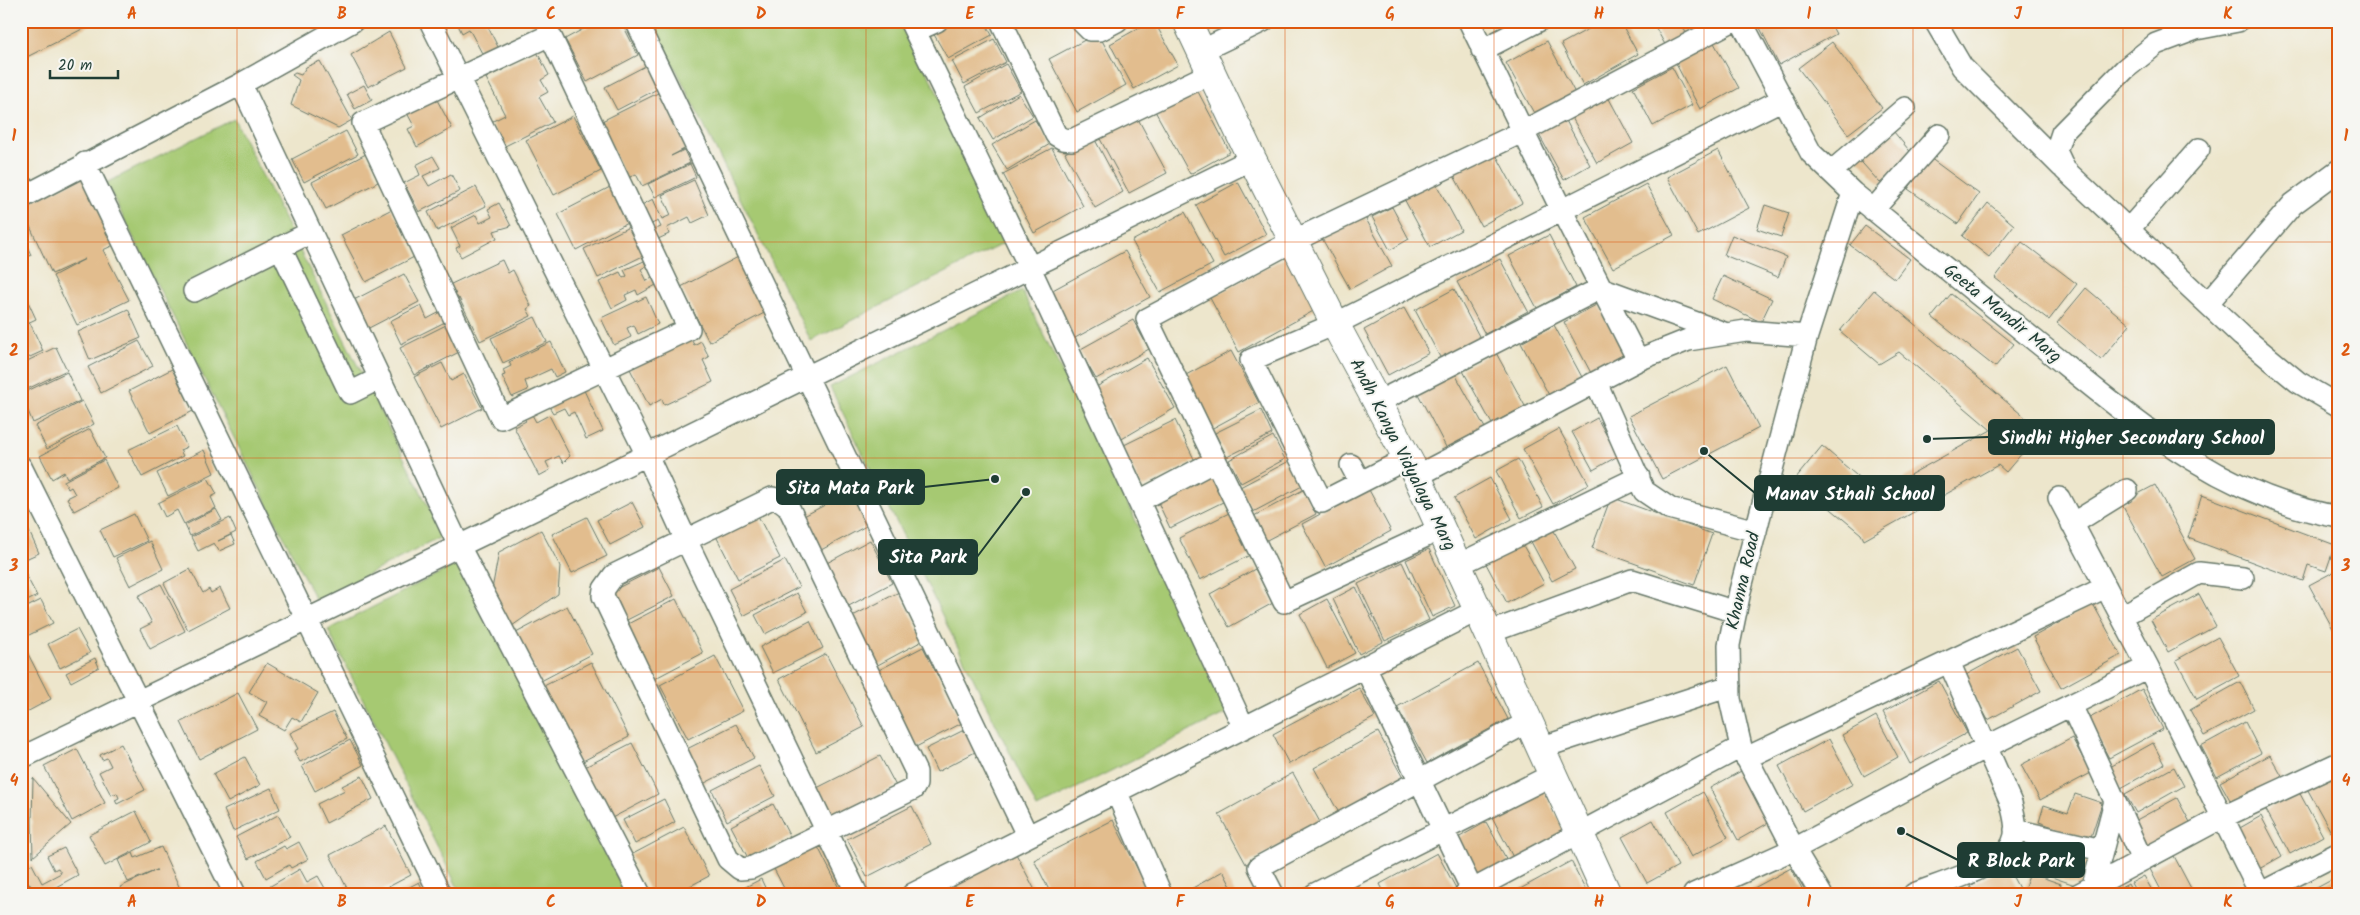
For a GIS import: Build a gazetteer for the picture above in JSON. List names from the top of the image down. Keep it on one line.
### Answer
{"streets":{"street":["Geeta Mandir Marg","Andh Kanya Vidyalaya Marg","Khanna Road"]},"crossings":[["Geeta Mandir Marg","Khanna Road"]],"places":["Sindhi Higher Secondary School","Manav Sthali School","Sita Mata Park","Sita Park","R Block Park"],"scale_bar":"20 m","grid":{"columns":["A","B","C","D","E","F","G","H","I","J","K"],"rows":["1","2","3","4"]}}
